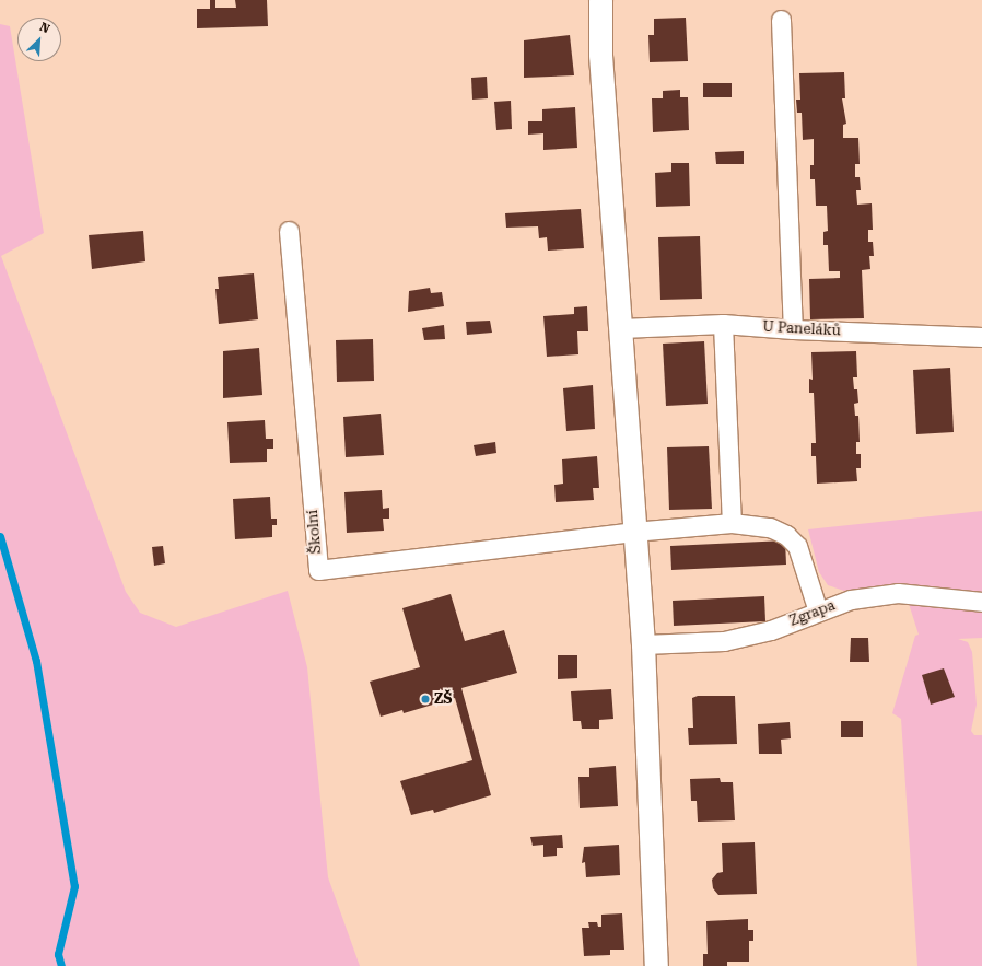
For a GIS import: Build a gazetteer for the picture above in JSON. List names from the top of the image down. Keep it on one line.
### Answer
{"streets":{"street":["U Paneláků","Školní","Zgrapa"]},"places":["ZŠ"],"north":"top right"}
